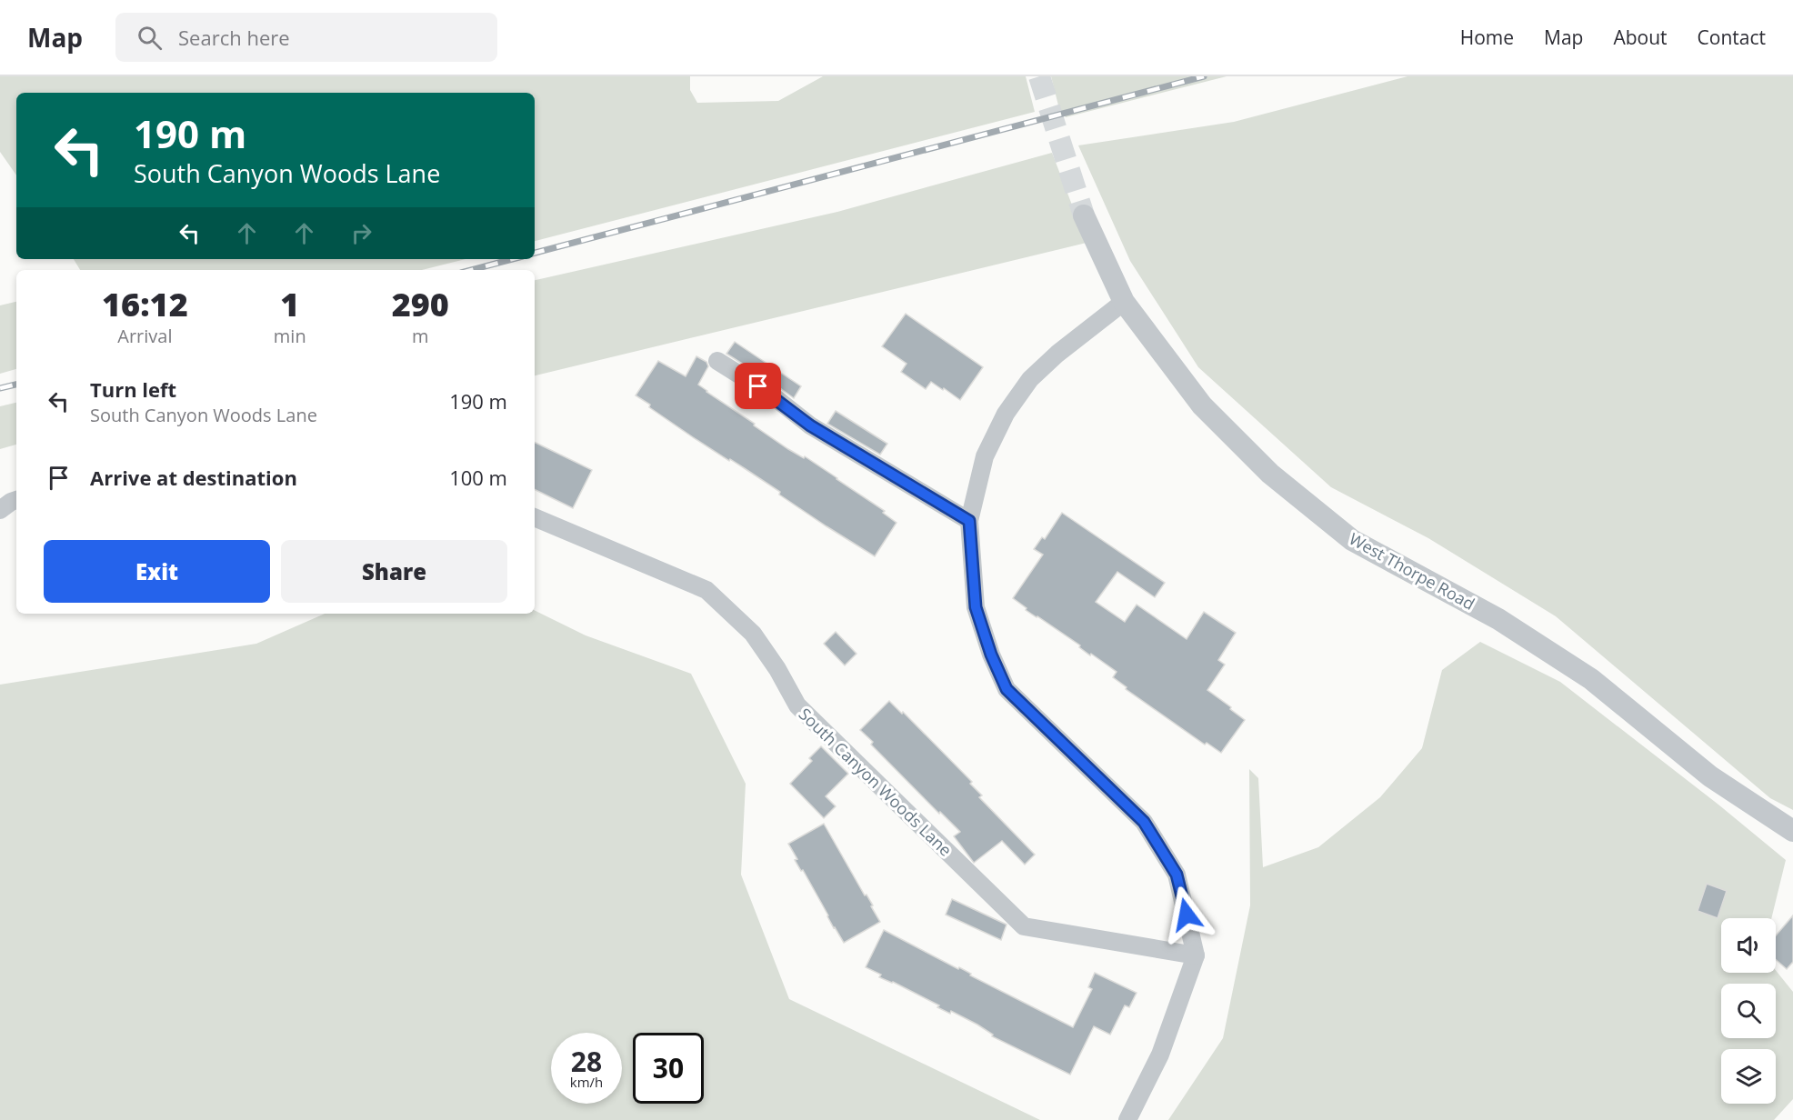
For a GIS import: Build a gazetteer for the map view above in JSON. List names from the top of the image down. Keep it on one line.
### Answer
{"streets":{"street":["West Thorpe Road","South Canyon Woods Lane"]},"page":{"header":"Map","search":"Search here","nav":["Home","Map","About","Contact"],"turn":["190 m","South Canyon Woods Lane"],"eta":["16:12","Arrival","1","min","290","m"],"list":[{"name":"Turn left","note":"South Canyon Woods Lane","value":"190 m"},{"name":"Arrive at destination","value":"100 m"}],"buttons":["Exit","Share"],"speed":"28 km/h","limit":"30"}}
